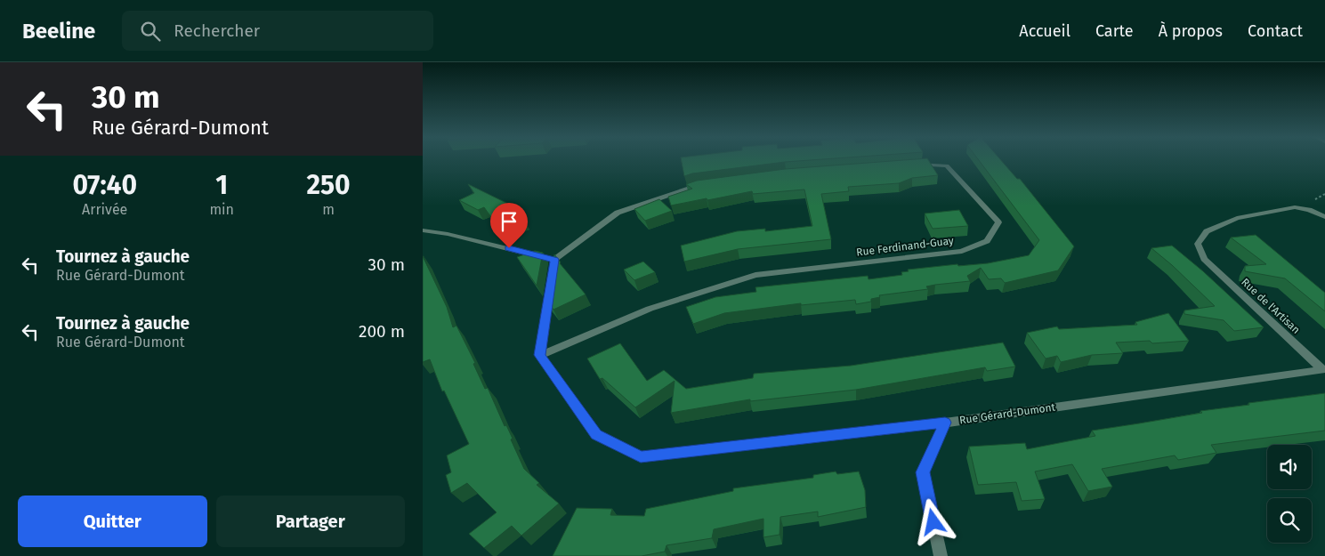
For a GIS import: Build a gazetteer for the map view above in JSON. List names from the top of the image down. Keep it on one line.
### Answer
{"streets":{"street":["Rue Ferdinand-Guay","Rue de l'Artisan","Rue Gérard-Dumont"]},"crossings":[["Rue Ferdinand-Guay","Rue Gérard-Dumont"],["Rue de l'Artisan","Rue Gérard-Dumont"]],"page":{"header":"Beeline","search":"Rechercher","nav":["Accueil","Carte","À propos","Contact"],"turn":["30 m","Rue Gérard-Dumont"],"eta":["07:40","Arrivée","1","min","250","m"],"list":[{"name":"Tournez à gauche","note":"Rue Gérard-Dumont","value":"30 m"},{"name":"Tournez à gauche","note":"Rue Gérard-Dumont","value":"200 m"}],"buttons":["Quitter","Partager"]}}
